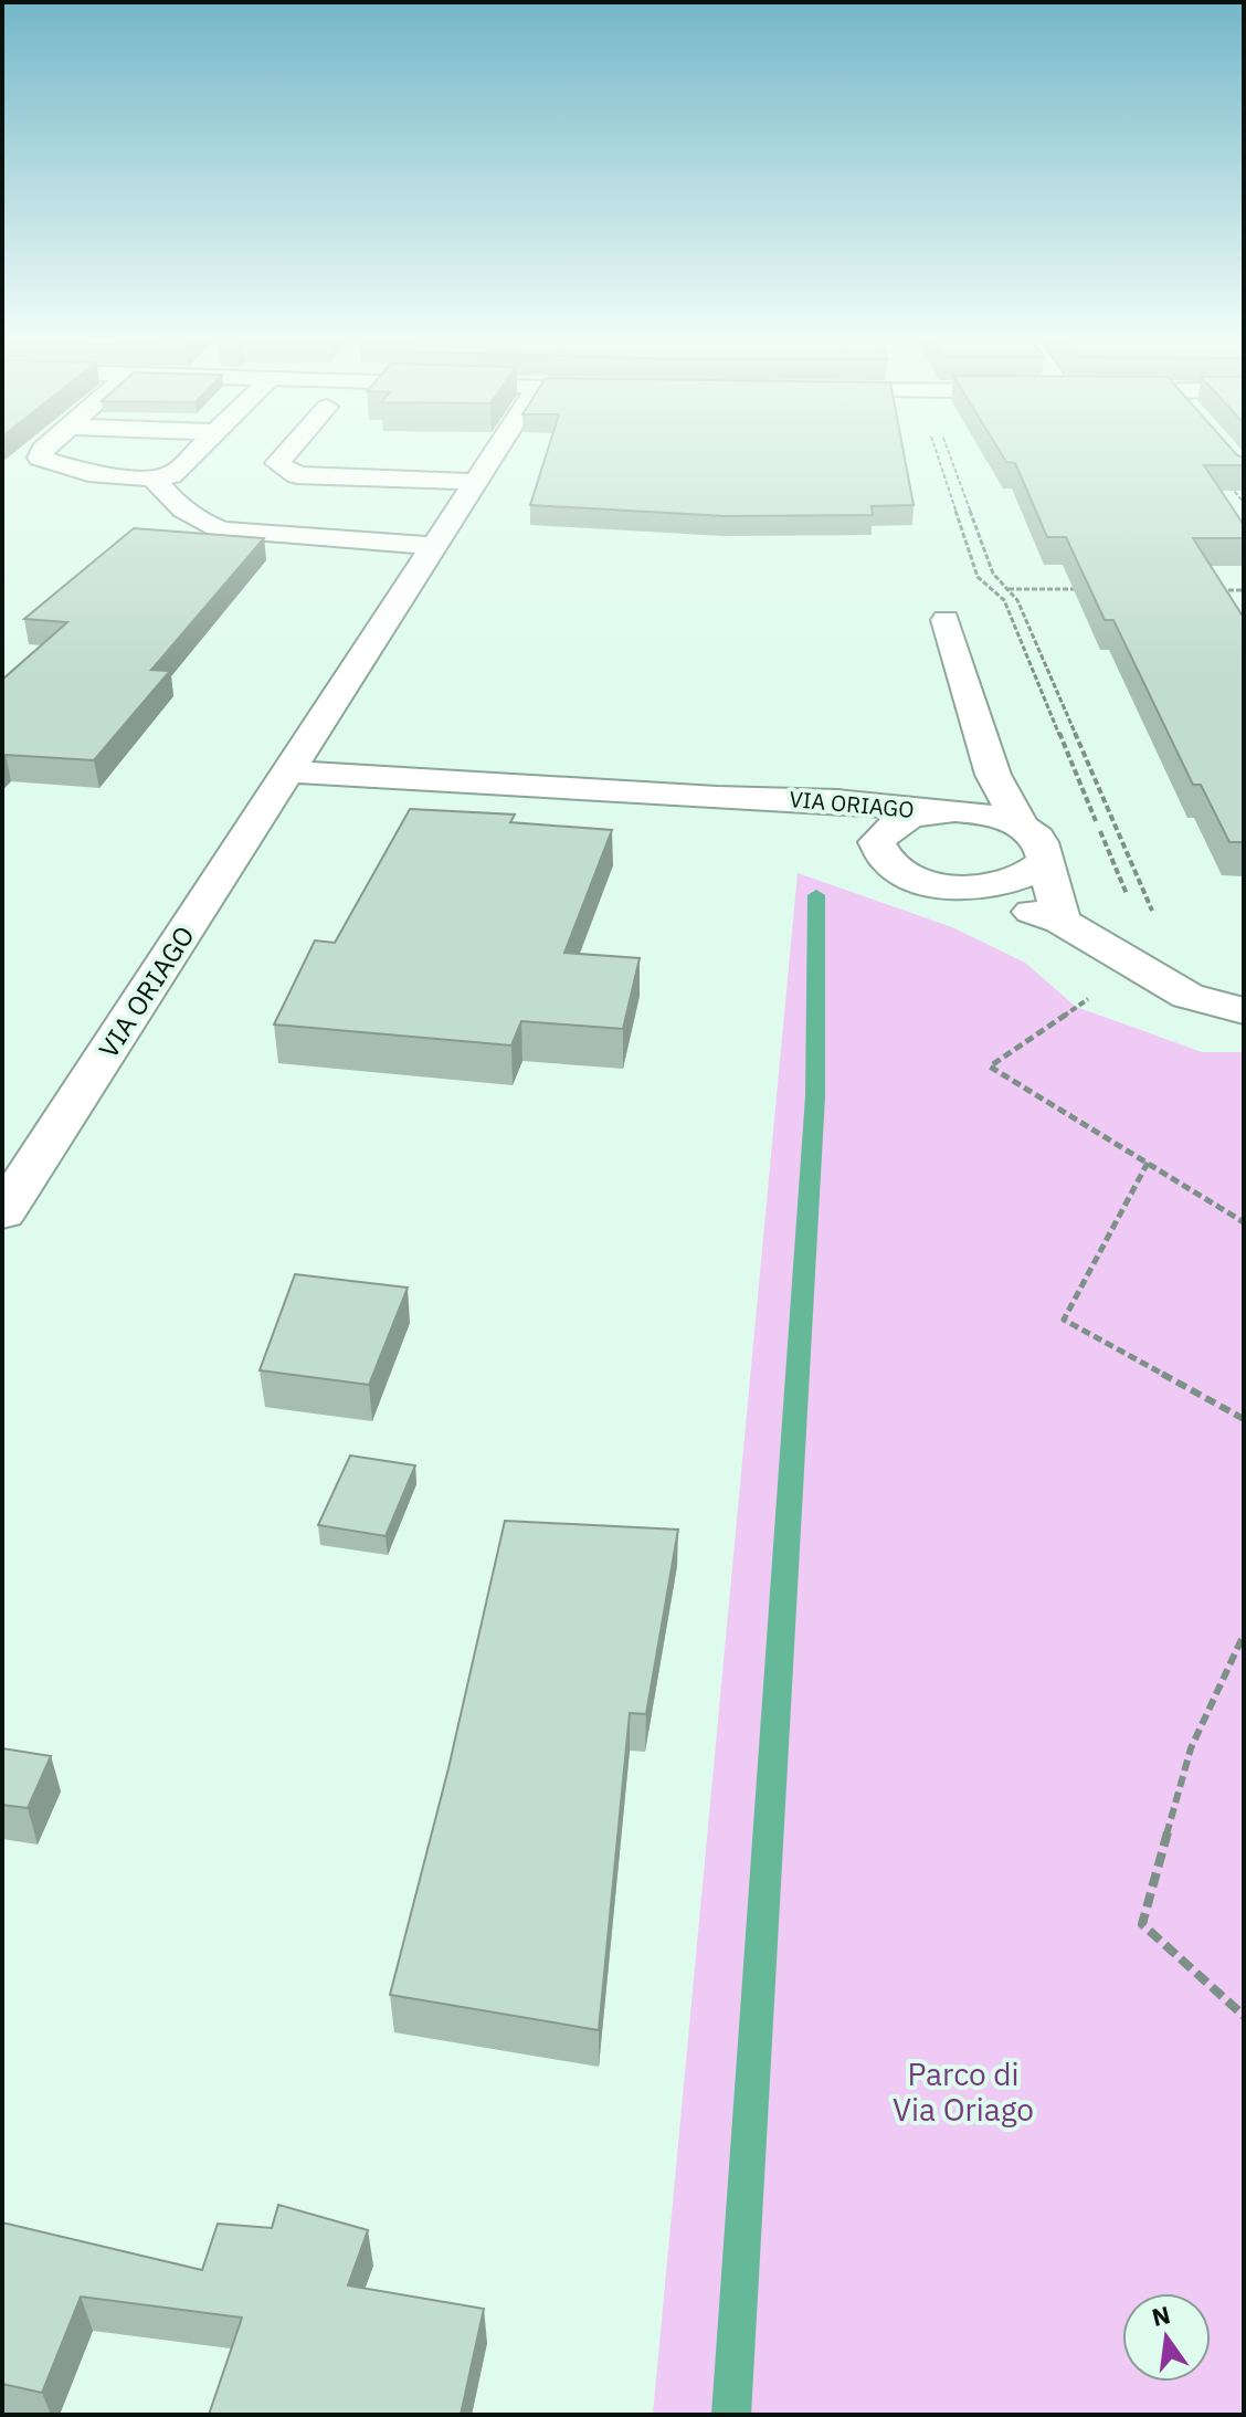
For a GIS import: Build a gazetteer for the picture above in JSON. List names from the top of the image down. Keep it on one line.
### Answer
{"streets":{"street":["VIA ORIAGO"]},"parks":["Parco di Via Oriago"],"north":"top"}
